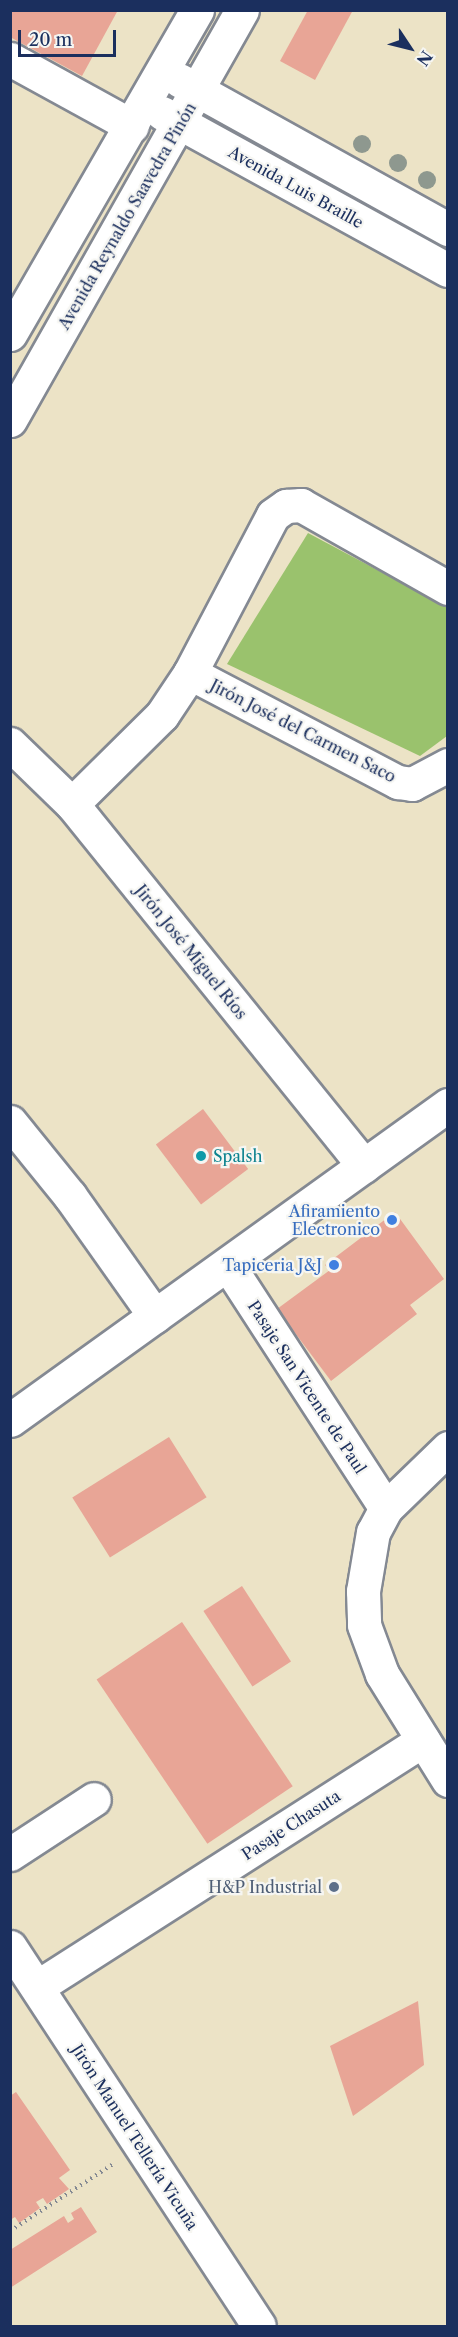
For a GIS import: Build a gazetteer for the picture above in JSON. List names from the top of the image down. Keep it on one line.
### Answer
{"streets":{"street":["Avenida Luis Braille","Avenida Reynaldo Saavedra Pinón","Jirón José del Carmen Saco","Jirón José Miguel Ríos","Pasaje San Vicente de Paul","Pasaje Chasuta","Jirón Manuel Tellería Vicuña"]},"crossings":[["Avenida Luis Braille","Avenida Reynaldo Saavedra Pinón"],["Jirón José del Carmen Saco","Jirón José Miguel Ríos"],["Pasaje Chasuta","Jirón Manuel Tellería Vicuña"]],"places":["Spalsh","Afiramiento Electronico","Tapiceria J&J","H&P Industrial"],"scale_bar":"20 m","north":"bottom right"}
